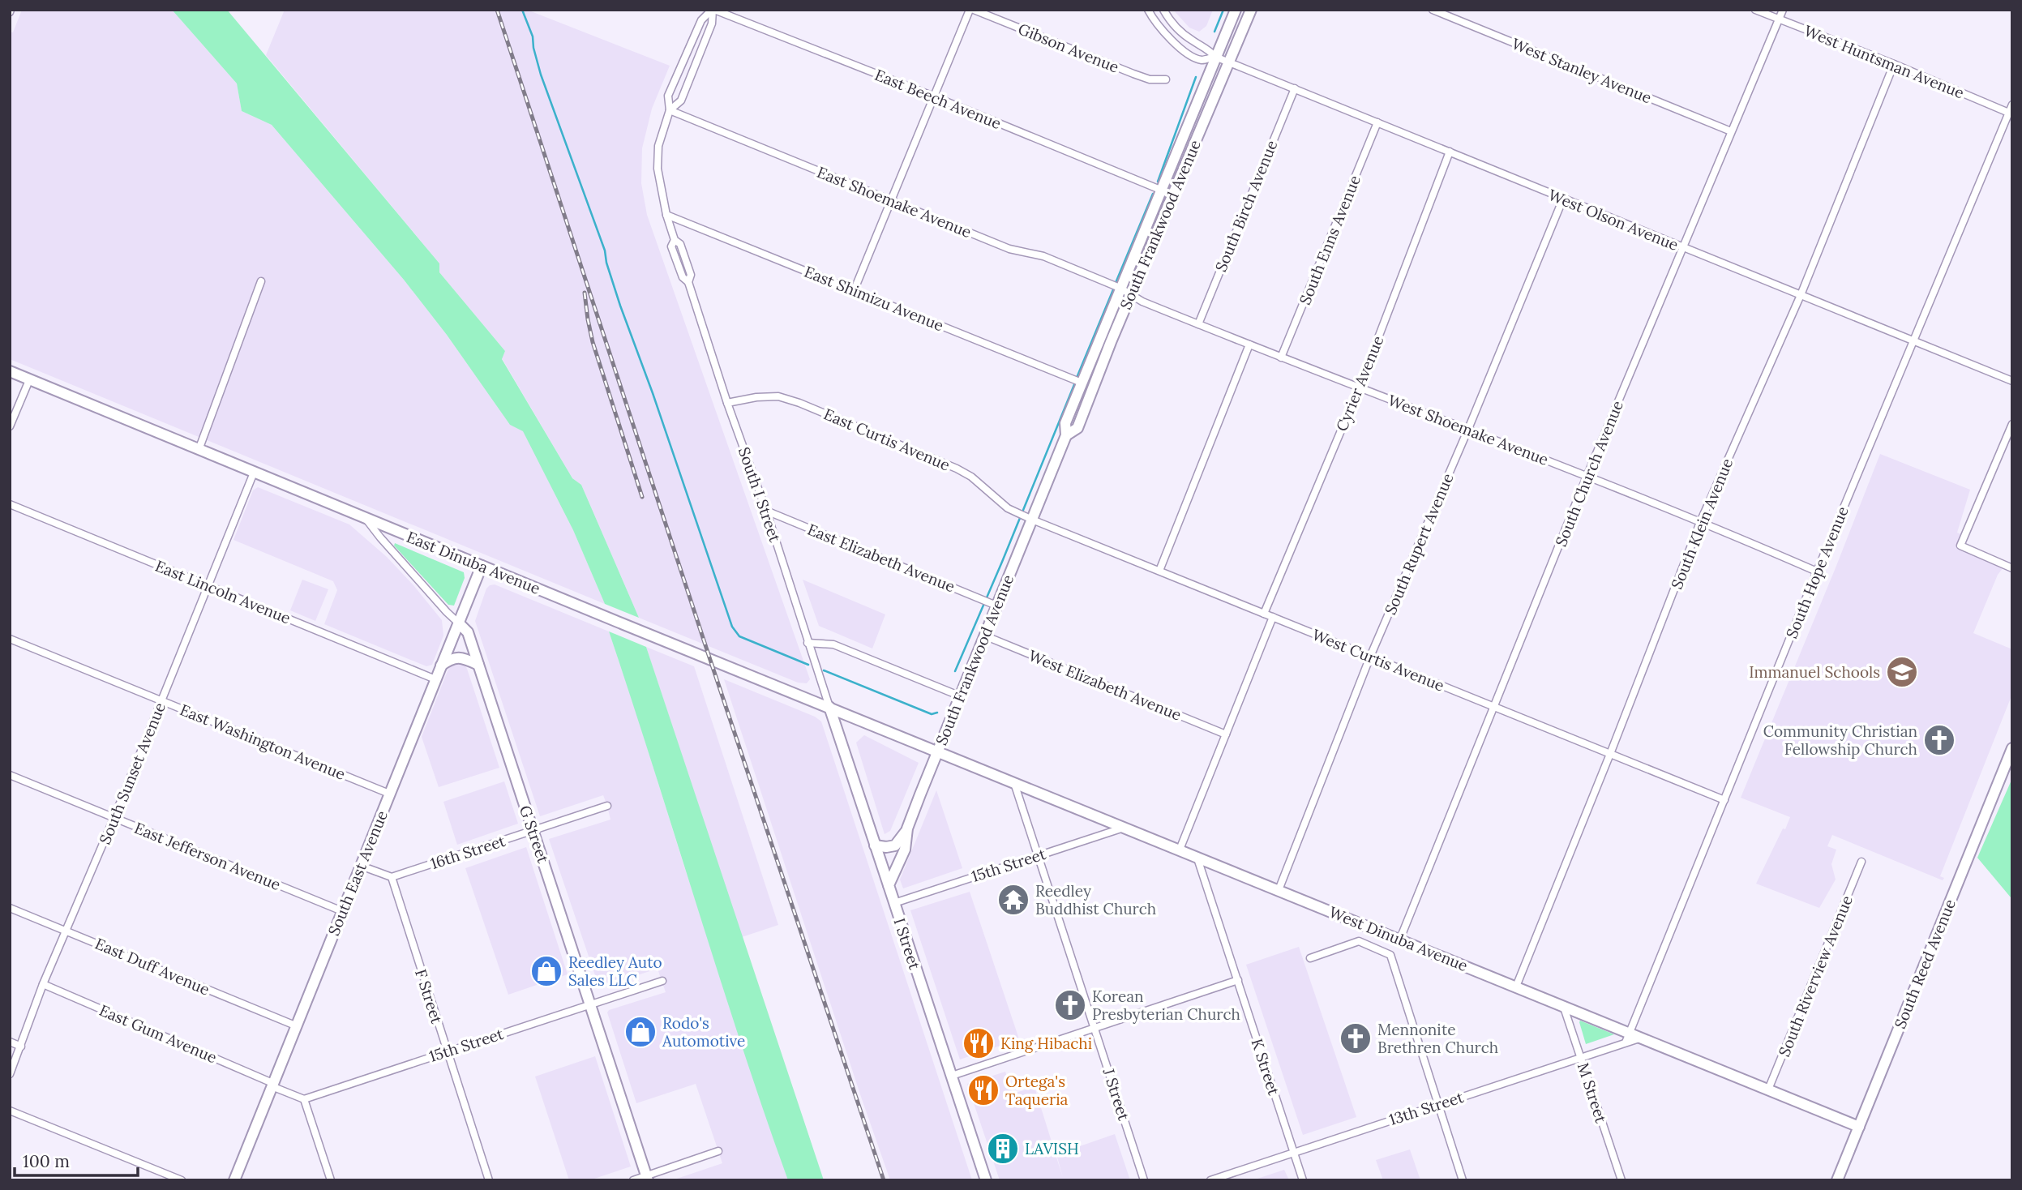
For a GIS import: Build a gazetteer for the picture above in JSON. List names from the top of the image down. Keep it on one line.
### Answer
{"streets":{"street":["Gibson Avenue","West Huntsman Avenue","West Stanley Avenue","East Beech Avenue","East Shoemake Avenue","South Birch Avenue","West Olson Avenue","South Frankwood Avenue","South Enns Avenue","East Shimizu Avenue","Cyrier Avenue","West Shoemake Avenue","East Curtis Avenue","South Church Avenue","South I Street","South Klein Avenue","South Rupert Avenue","East Elizabeth Avenue","East Dinuba Avenue","South Hope Avenue","East Lincoln Avenue","West Curtis Avenue","West Elizabeth Avenue","East Washington Avenue","South Sunset Avenue","G Street","16th Street","East Jefferson Avenue","15th Street","South East Avenue","West Dinuba Avenue","I Street","South Reed Avenue","East Duff Avenue","South Riverview Avenue","F Street","East Gum Avenue","K Street","M Street","J Street","13th Street"]},"crossings":[["West Huntsman Avenue","South Church Avenue"],["West Huntsman Avenue","South Klein Avenue"],["West Huntsman Avenue","South Hope Avenue"],["West Stanley Avenue","South Church Avenue"],["East Beech Avenue","South Frankwood Avenue"],["East Shoemake Avenue","South Frankwood Avenue"],["East Shoemake Avenue","West Shoemake Avenue"],["East Shoemake Avenue","South I Street"],["South Birch Avenue","West Olson Avenue"],["South Birch Avenue","West Shoemake Avenue"],["West Olson Avenue","South Frankwood Avenue"],["West Olson Avenue","South Enns Avenue"],["West Olson Avenue","Cyrier Avenue"],["West Olson Avenue","South Church Avenue"],["West Olson Avenue","South Klein Avenue"],["West Olson Avenue","South Rupert Avenue"],["West Olson Avenue","South Hope Avenue"],["South Frankwood Avenue","East Shimizu Avenue"],["South Frankwood Avenue","West Shoemake Avenue"],["South Frankwood Avenue","East Curtis Avenue"],["South Frankwood Avenue","East Elizabeth Avenue"],["South Frankwood Avenue","East Dinuba Avenue"],["South Frankwood Avenue","West Curtis Avenue"],["South Frankwood Avenue","West Elizabeth Avenue"],["South Frankwood Avenue","West Dinuba Avenue"],["South Frankwood Avenue","I Street"],["South Enns Avenue","West Shoemake Avenue"],["East Shimizu Avenue","South I Street"],["Cyrier Avenue","West Shoemake Avenue"],["Cyrier Avenue","West Curtis Avenue"],["West Shoemake Avenue","South Church Avenue"],["West Shoemake Avenue","South Klein Avenue"],["West Shoemake Avenue","South Rupert Avenue"],["West Shoemake Avenue","South Hope Avenue"],["East Curtis Avenue","South I Street"],["East Curtis Avenue","West Curtis Avenue"],["South Church Avenue","West Curtis Avenue"],["South Church Avenue","West Dinuba Avenue"],["South I Street","East Elizabeth Avenue"],["South I Street","East Dinuba Avenue"],["South I Street","I Street"],["South Klein Avenue","West Curtis Avenue"],["South Klein Avenue","West Dinuba Avenue"],["South Rupert Avenue","West Curtis Avenue"],["South Rupert Avenue","West Dinuba Avenue"],["East Dinuba Avenue","South Sunset Avenue"],["East Dinuba Avenue","G Street"],["East Dinuba Avenue","South East Avenue"],["East Dinuba Avenue","West Dinuba Avenue"],["East Dinuba Avenue","I Street"],["South Hope Avenue","West Curtis Avenue"],["South Hope Avenue","West Dinuba Avenue"],["South Hope Avenue","13th Street"],["East Lincoln Avenue","South Sunset Avenue"],["East Lincoln Avenue","South East Avenue"],["East Washington Avenue","South Sunset Avenue"],["East Washington Avenue","South East Avenue"],["South Sunset Avenue","East Jefferson Avenue"],["South Sunset Avenue","East Duff Avenue"],["South Sunset Avenue","East Gum Avenue"],["G Street","16th Street"],["G Street","15th Street"],["G Street","South East Avenue"],["16th Street","F Street"],["East Jefferson Avenue","South East Avenue"],["15th Street","West Dinuba Avenue"],["15th Street","I Street"],["15th Street","F Street"],["15th Street","J Street"],["South East Avenue","East Duff Avenue"],["South East Avenue","East Gum Avenue"],["West Dinuba Avenue","South Reed Avenue"],["West Dinuba Avenue","South Riverview Avenue"],["West Dinuba Avenue","K Street"],["West Dinuba Avenue","M Street"],["West Dinuba Avenue","J Street"],["West Dinuba Avenue","13th Street"],["K Street","13th Street"],["M Street","13th Street"]],"places":{"school or university":["Immanuel Schools"],"church":["Community Christian Fellowship Church","Korean Presbyterian Church","Mennonite Brethren Church"],"temple":["Reedley Buddhist Church"],"shop":["Reedley Auto Sales LLC","Rodo's Automotive"],"restaurant":["King Hibachi","Ortega's Taqueria"],"building":["LAVISH"]},"scale_bar":"100 m"}
